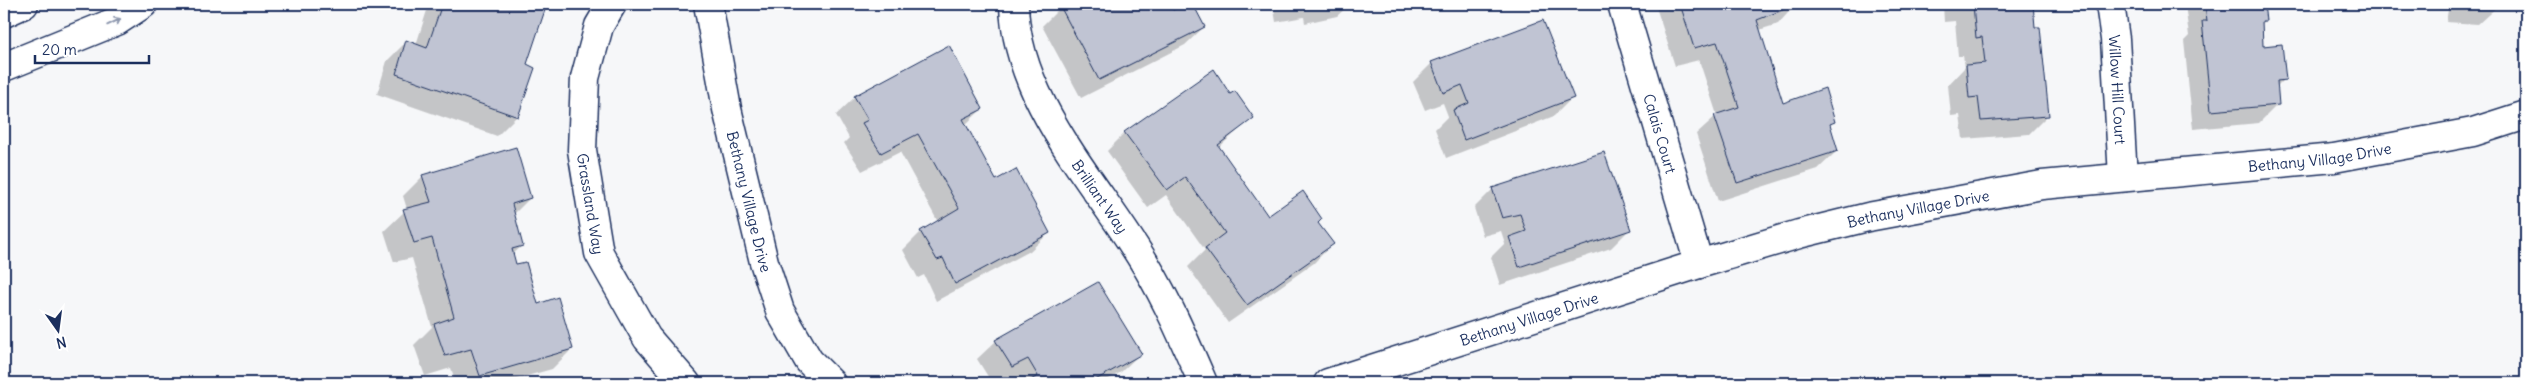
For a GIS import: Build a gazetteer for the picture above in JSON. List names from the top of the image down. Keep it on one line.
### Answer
{"streets":{"street":["Willow Hill Court","Calais Court","Bethany Village Drive","Brilliant Way","Grassland Way"]},"crossings":[["Willow Hill Court","Bethany Village Drive"],["Calais Court","Bethany Village Drive"]],"scale_bar":"20 m","north":"bottom"}
